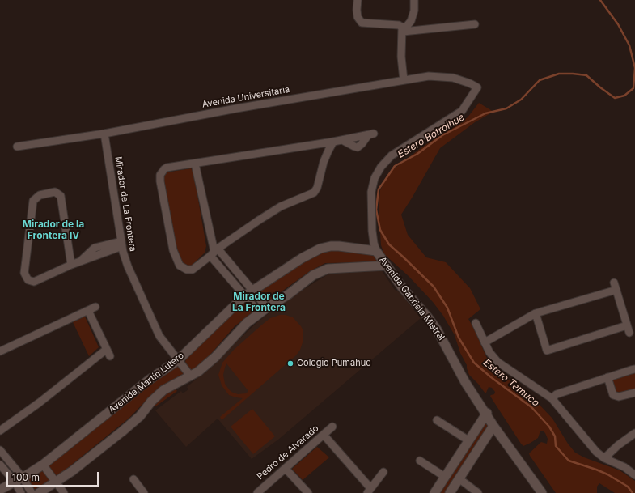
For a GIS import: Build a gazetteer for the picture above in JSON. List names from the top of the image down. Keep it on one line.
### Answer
{"streets":{"street":["Avenida Universitaria","Mirador de La Frontera","Avenida Gabriela Mistral","Avenida Martín Lutero","Pedro de Alvarado"]},"crossings":[["Avenida Universitaria","Mirador de La Frontera"],["Avenida Universitaria","Avenida Gabriela Mistral"],["Mirador de La Frontera","Avenida Martín Lutero"],["Avenida Gabriela Mistral","Avenida Martín Lutero"]],"districts":["Mirador de la Frontera IV","Mirador de La Frontera"],"water":["Estero Botrolhue","Estero Temuco"],"places":["Colegio Pumahue"],"scale_bar":"100 m"}
